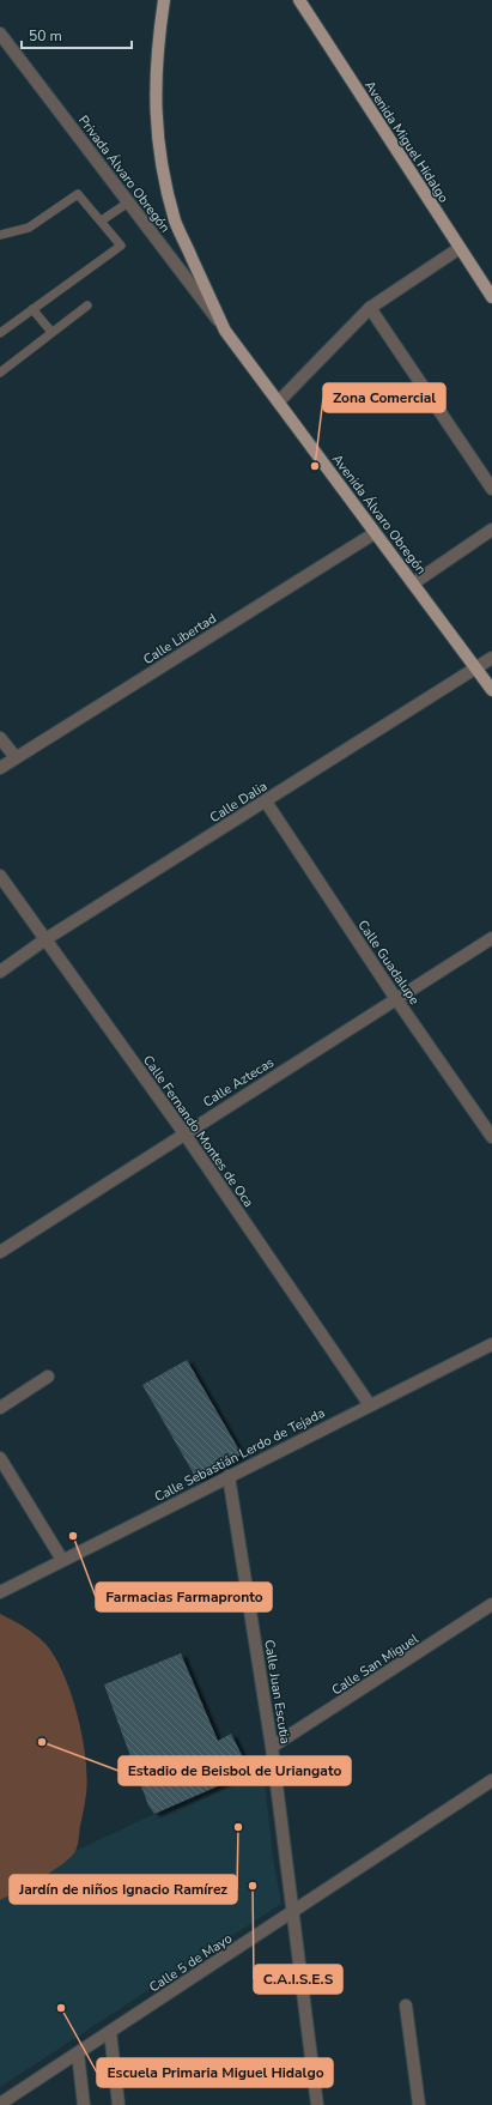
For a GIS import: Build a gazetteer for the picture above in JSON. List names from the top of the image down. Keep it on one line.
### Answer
{"streets":{"main road":["Avenida Miguel Hidalgo","Avenida Álvaro Obregón"],"street":["Privada Álvaro Obregón","Calle Libertad","Calle Dalia","Calle Guadalupe","Calle Aztecas","Calle Fernando Montes de Oca","Calle Sebastián Lerdo de Tejada","Calle San Miguel","Calle Juan Escutia","Calle 5 de Mayo"]},"crossings":[["Privada Álvaro Obregón","Avenida Álvaro Obregón"],["Avenida Álvaro Obregón","Calle Libertad"],["Avenida Álvaro Obregón","Calle Dalia"],["Calle Dalia","Calle Guadalupe"],["Calle Dalia","Calle Fernando Montes de Oca"],["Calle Guadalupe","Calle Aztecas"],["Calle Aztecas","Calle Fernando Montes de Oca"],["Calle Fernando Montes de Oca","Calle Sebastián Lerdo de Tejada"],["Calle Sebastián Lerdo de Tejada","Calle Juan Escutia"],["Calle San Miguel","Calle Juan Escutia"],["Calle Juan Escutia","Calle 5 de Mayo"]],"places":["Zona Comercial","Farmacias Farmapronto","Estadio de Beisbol de Uriangato","Jardín de niños Ignacio Ramírez","C.A.I.S.E.S","Escuela Primaria Miguel Hidalgo"],"scale_bar":"50 m"}
